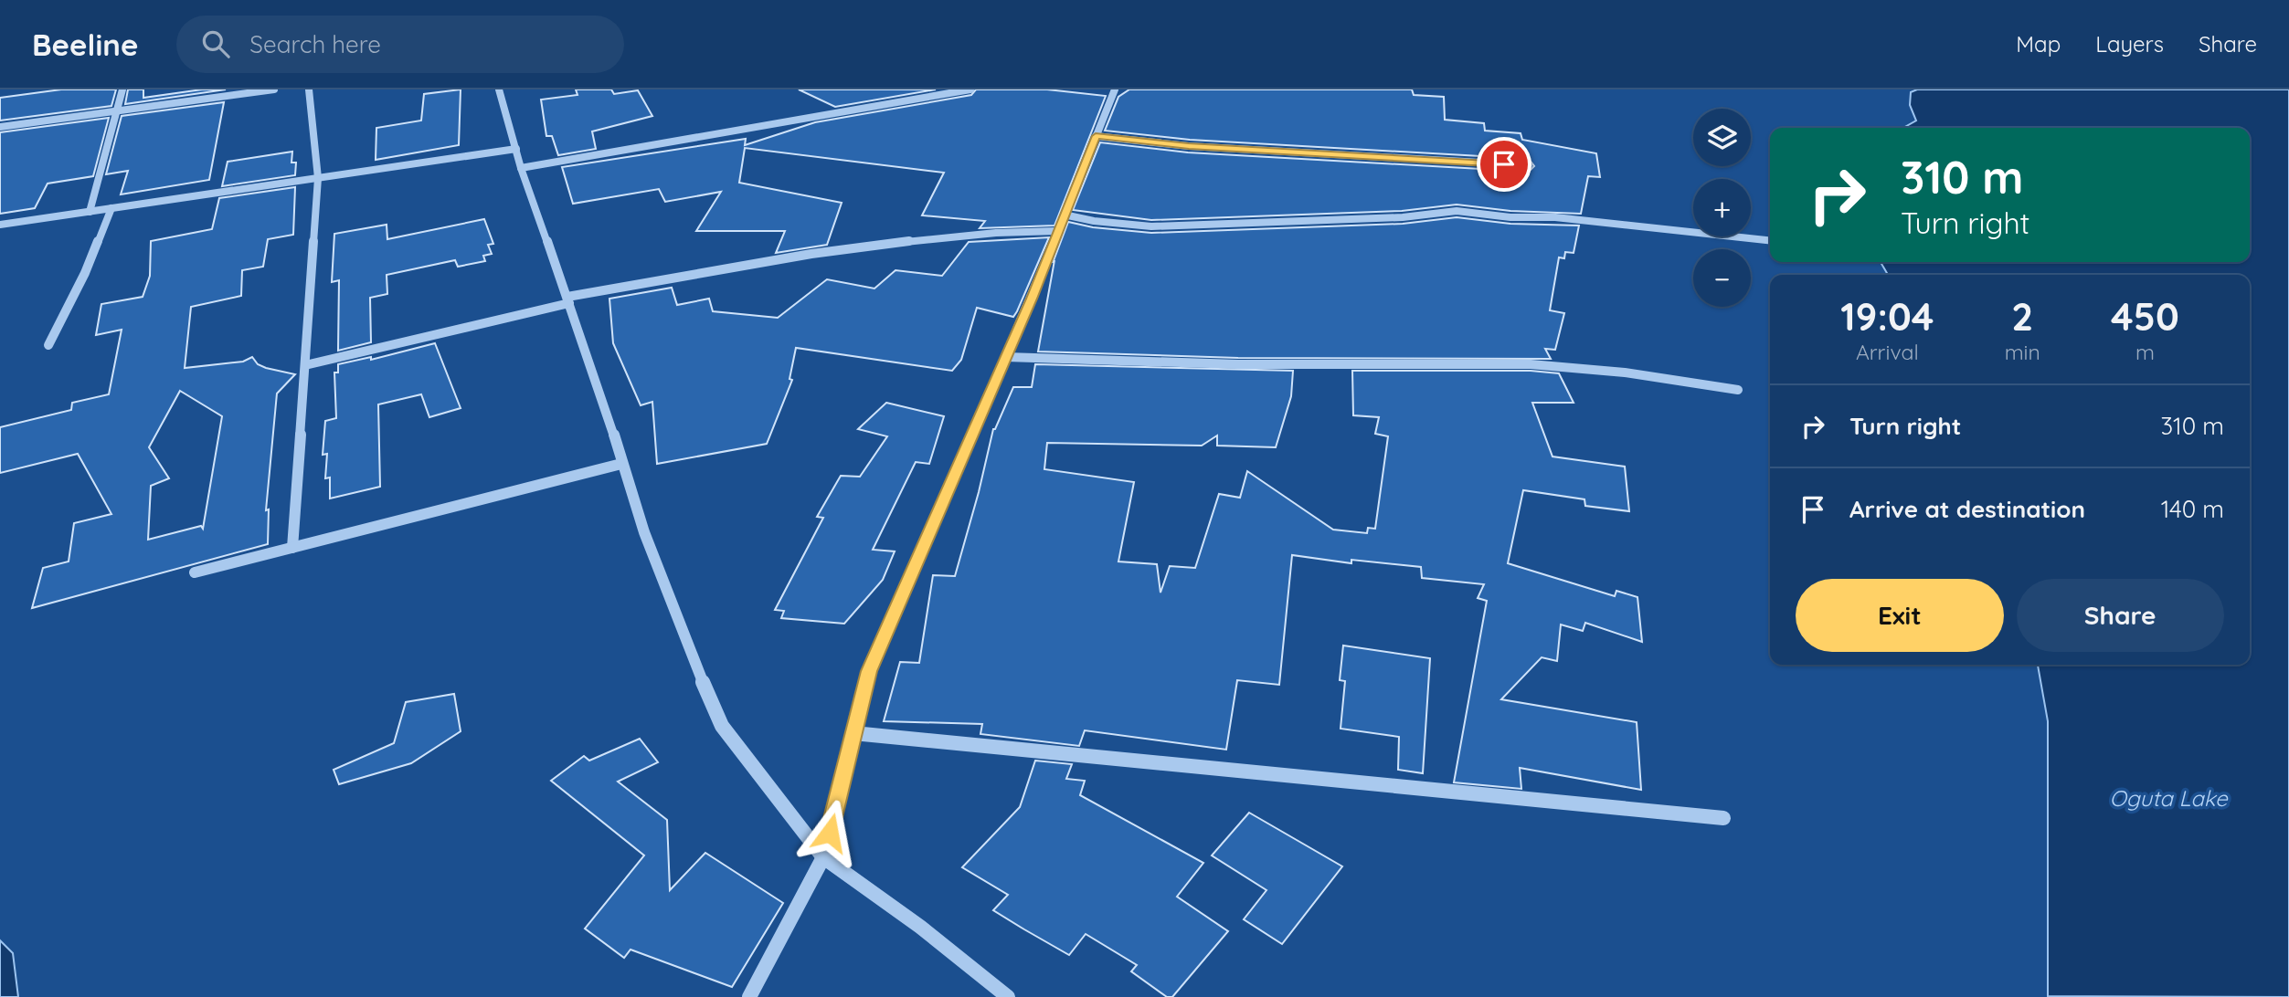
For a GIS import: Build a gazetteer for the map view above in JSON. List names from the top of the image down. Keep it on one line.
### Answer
{"water":["Oguta Lake"],"page":{"header":"Beeline","search":"Search here","nav":["Map","Layers","Share"],"map_buttons":["+","−"],"turn":["310 m","Turn right"],"eta":["19:04","Arrival","2","min","450","m"],"list":[{"name":"Turn right","value":"310 m"},{"name":"Arrive at destination","value":"140 m"}],"buttons":["Exit","Share"]}}
